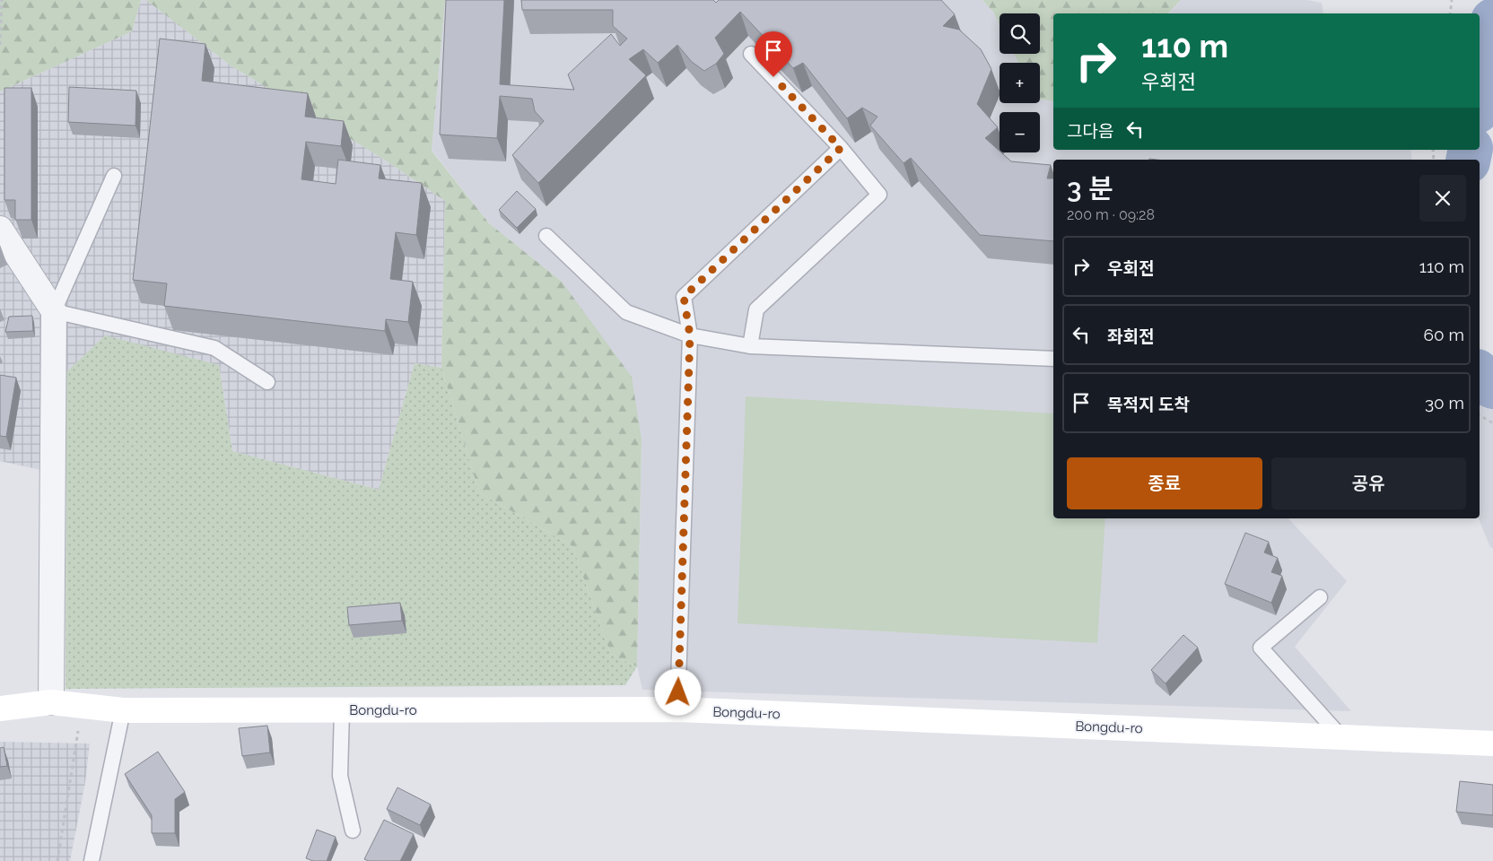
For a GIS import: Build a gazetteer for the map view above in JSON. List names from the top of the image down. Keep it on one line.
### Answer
{"streets":{"main road":["Bongdu-ro"]},"page":{"map_buttons":["+","−"],"turn":["110 m","우회전"],"then":"그다음","heading":["3 분","200 m · 09:28"],"list":[{"name":"우회전","value":"110 m"},{"name":"좌회전","value":"60 m"},{"name":"목적지 도착","value":"30 m"}],"buttons":["종료","공유"]}}
